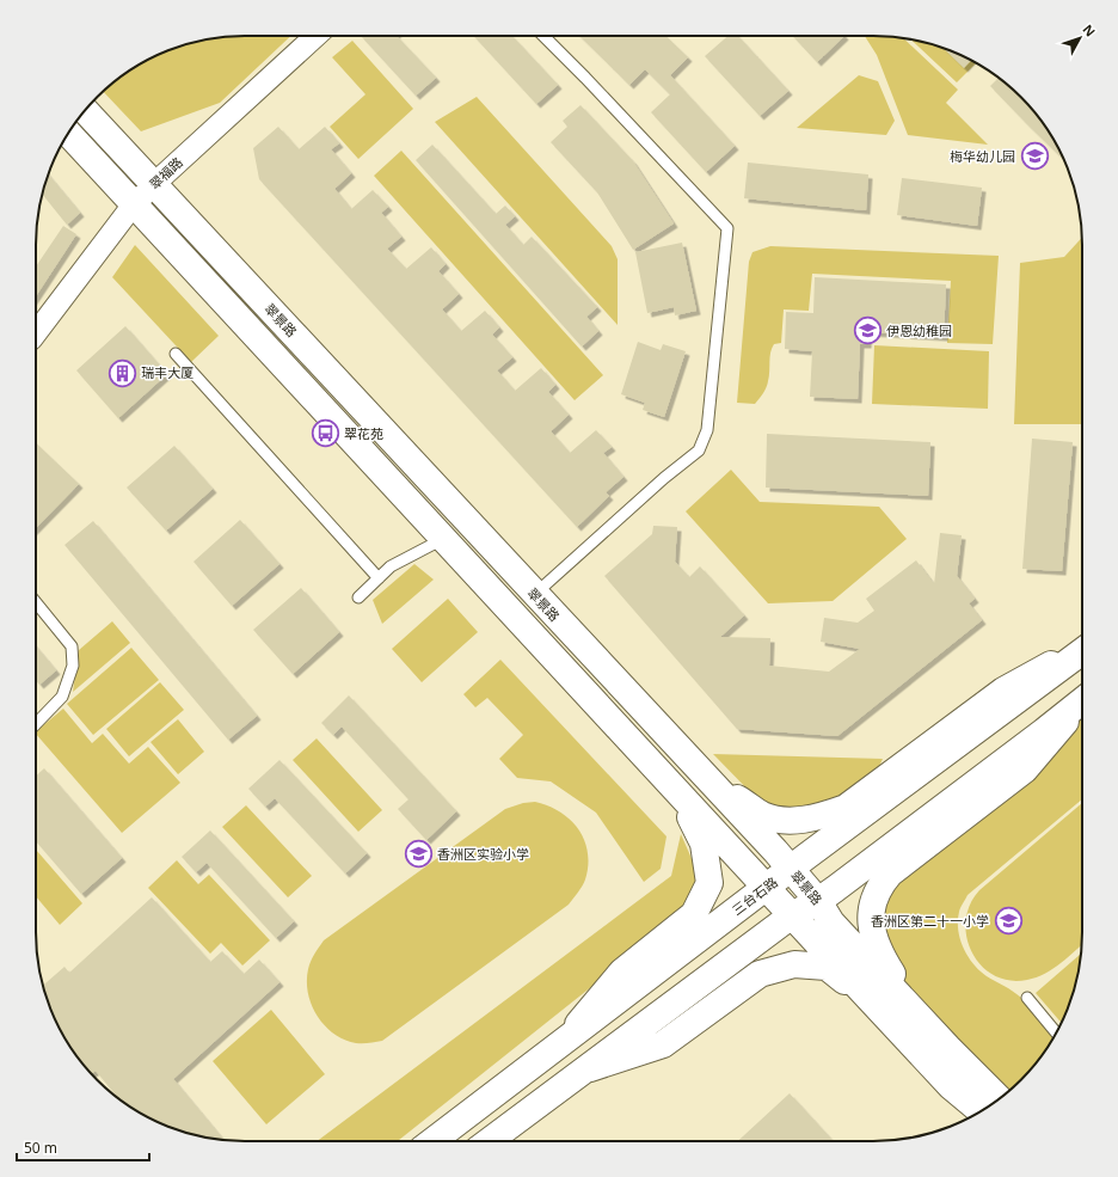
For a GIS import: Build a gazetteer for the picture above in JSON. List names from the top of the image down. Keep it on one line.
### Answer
{"streets":{"main road":["翠景路","三台石路"],"street":["翠福路"]},"crossings":[["翠福路","翠景路"],["翠景路","三台石路"]],"places":{"school or university":["梅华幼儿园","伊恩幼稚园","香洲区实验小学","香洲区第二十一小学"],"building":["瑞丰大厦"],"bus stop":["翠花苑"]},"scale_bar":"50 m","north":"top right"}
